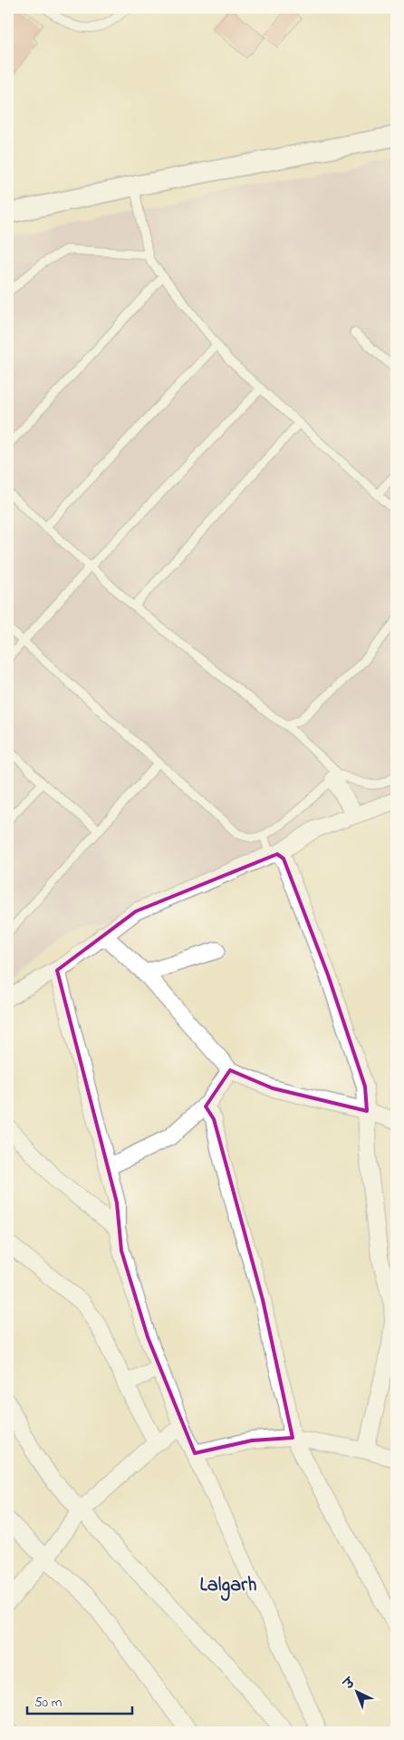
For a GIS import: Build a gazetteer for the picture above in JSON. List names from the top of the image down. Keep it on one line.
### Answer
{"districts":["Lalgarh"],"scale_bar":"50 m","north":"top left"}
